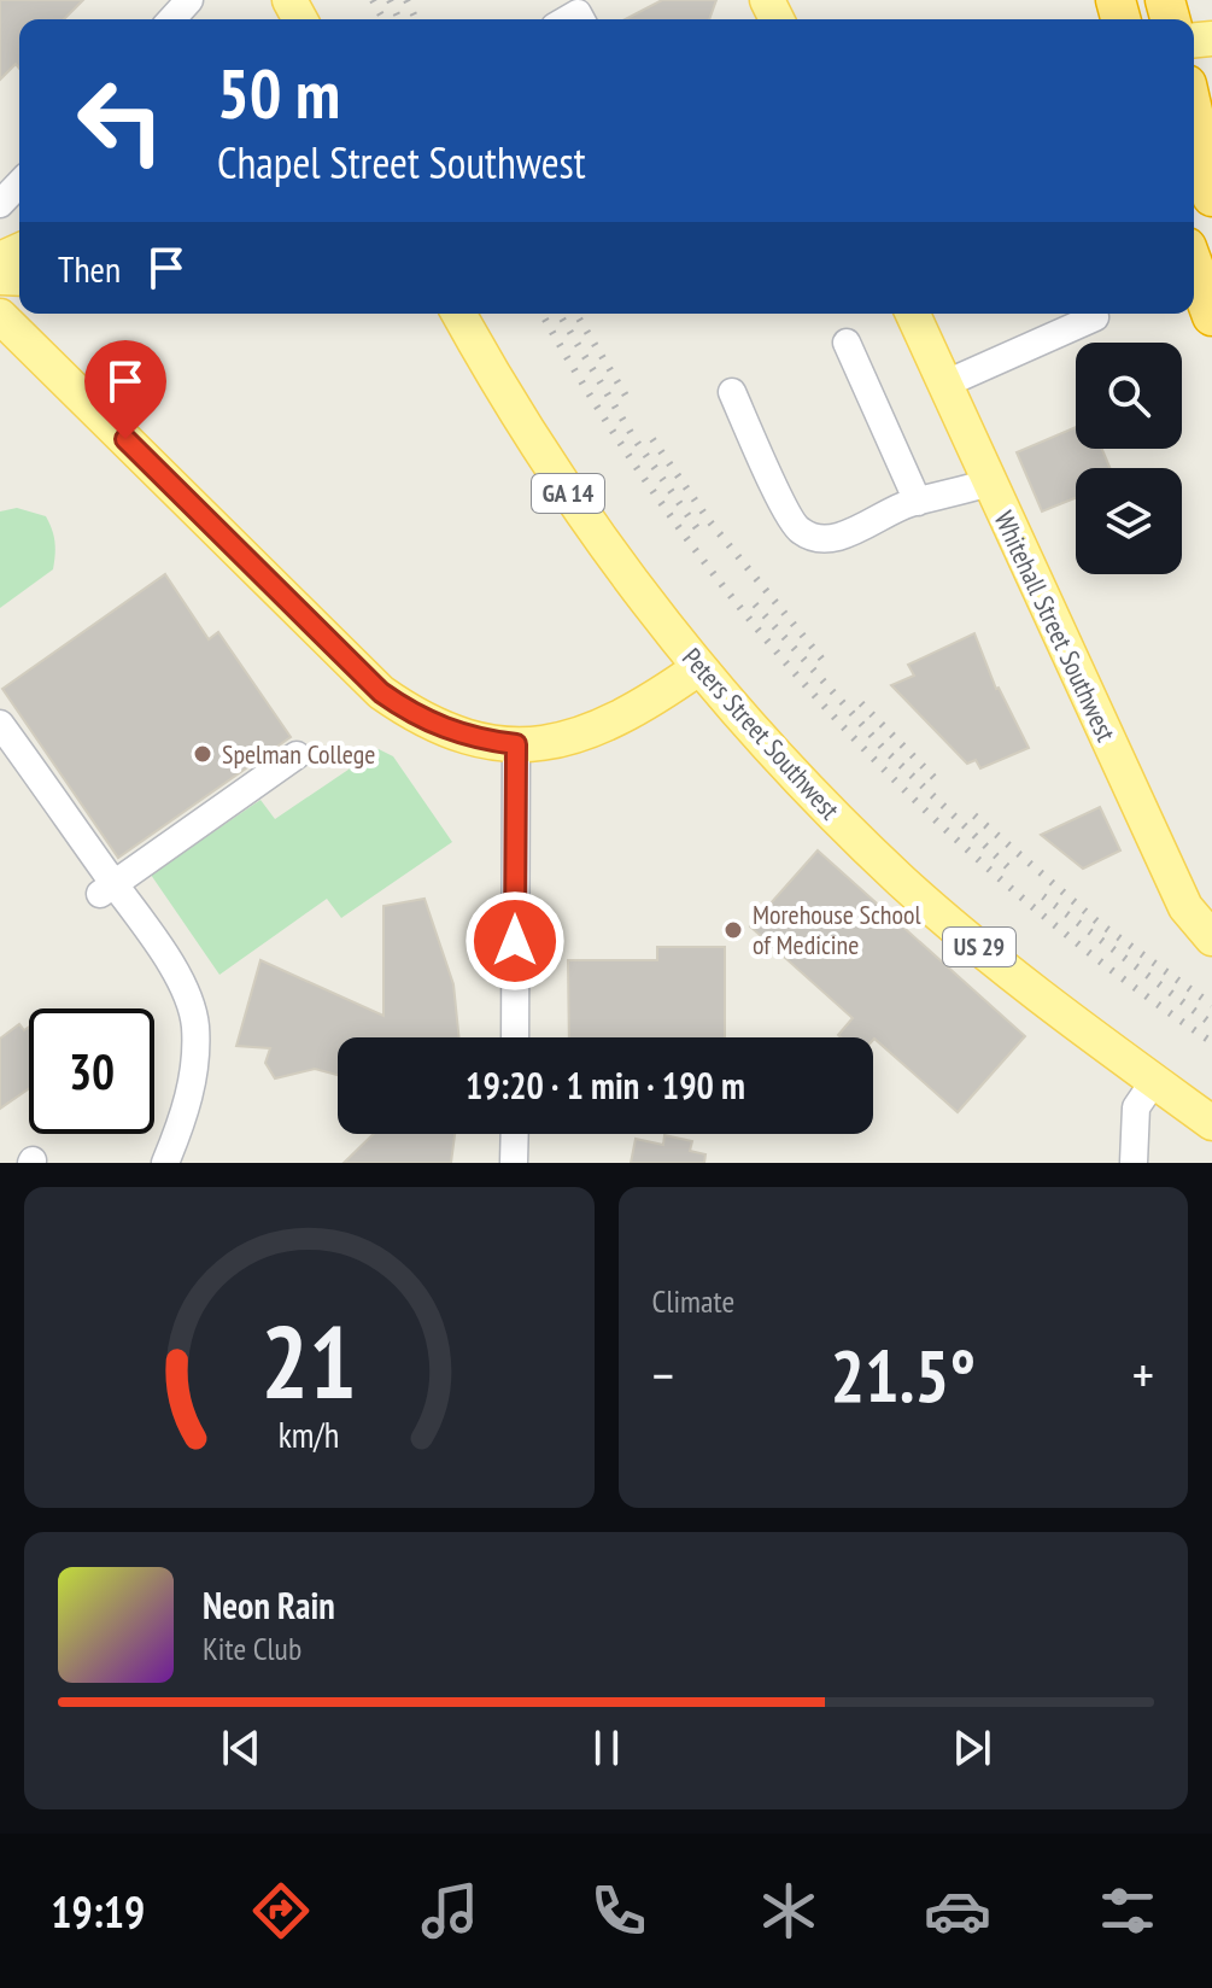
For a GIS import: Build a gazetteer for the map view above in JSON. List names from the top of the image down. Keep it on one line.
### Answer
{"streets":{"main road":["GA 14","Whitehall Street Southwest","Peters Street Southwest","US 29"]},"crossings":[["Peters Street Southwest","US 29"]],"places":["Spelman College","Morehouse School of Medicine"],"page":{"turn":["50 m","Chapel Street Southwest"],"then":"Then","limit":"30","trip":"19:20 · 1 min · 190 m","tile":"Climate","heat":["−","21.5°","+"],"song":["Neon Rain","Kite Club"],"tabs":"19:19","gauge":["21","km/h"]}}
